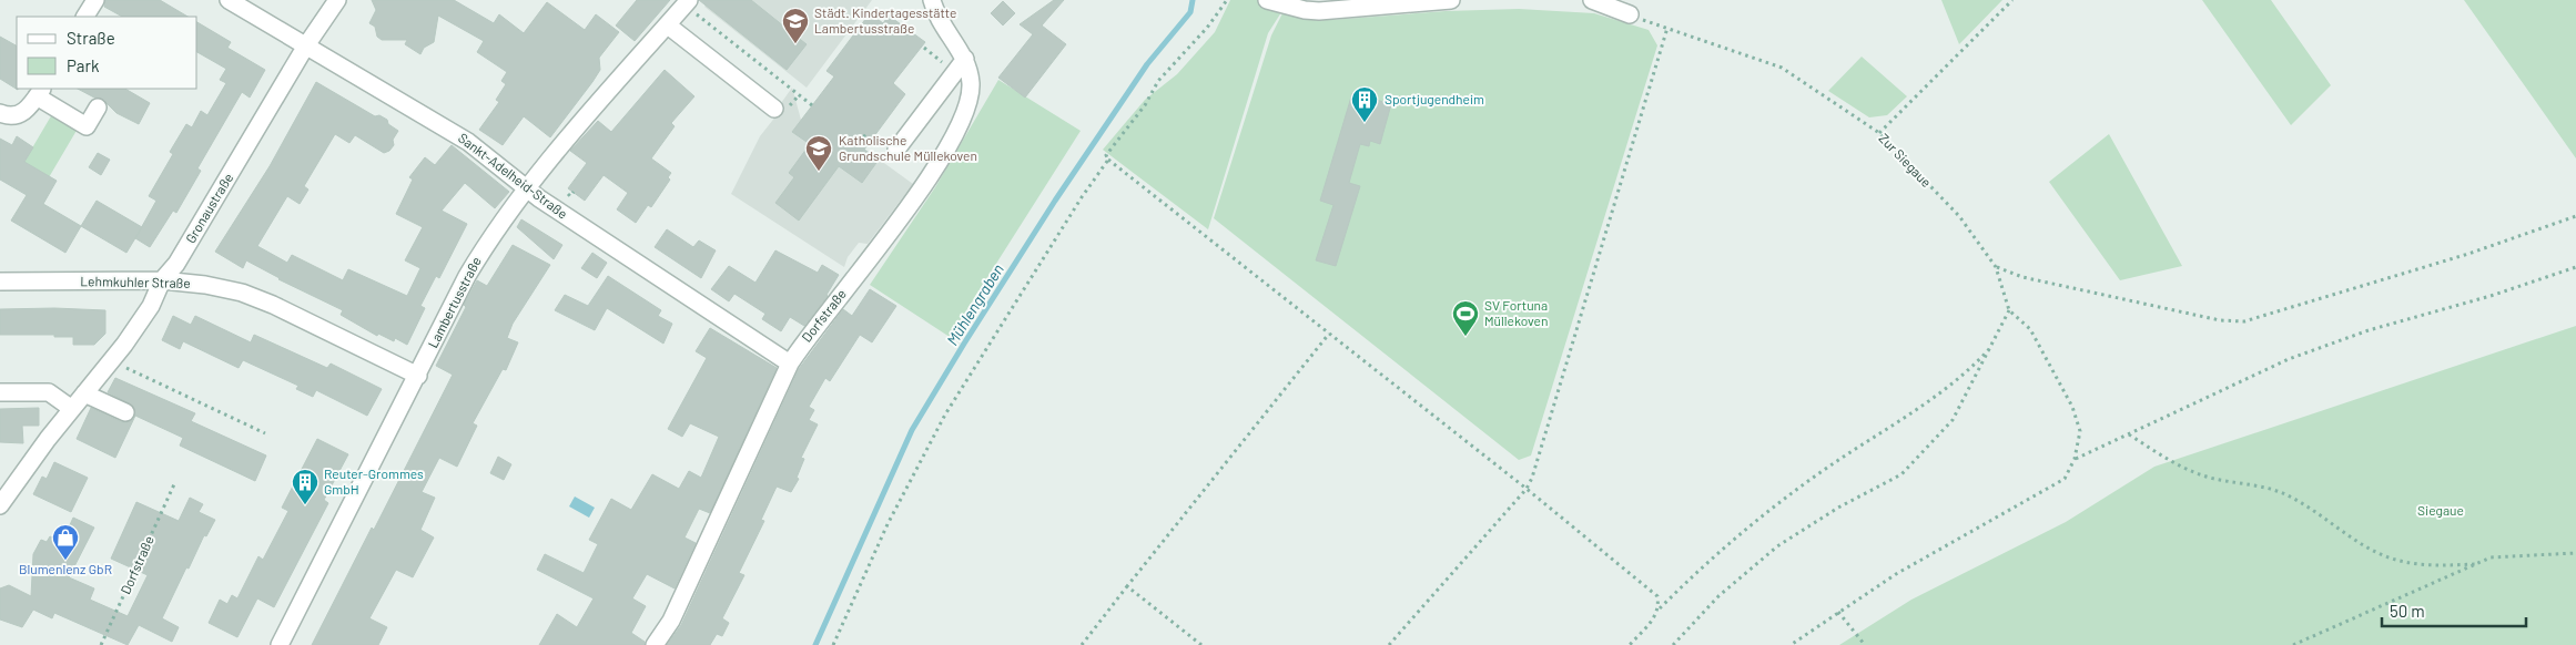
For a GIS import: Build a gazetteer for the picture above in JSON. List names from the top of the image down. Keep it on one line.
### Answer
{"streets":{"street":["Sankt-Adelheid-Straße","Gronaustraße","Lehmkuhler Straße","Lambertusstraße","Dorfstraße"],"path":["Zur Siegaue"]},"crossings":[["Sankt-Adelheid-Straße","Gronaustraße"],["Sankt-Adelheid-Straße","Lambertusstraße"],["Sankt-Adelheid-Straße","Dorfstraße"],["Gronaustraße","Lehmkuhler Straße"],["Lehmkuhler Straße","Lambertusstraße"]],"water":["Mühlengraben"],"parks":["Siegaue"],"places":{"school or university":["Städt. Kindertagesstätte Lambertusstraße","Katholische Grundschule Müllekoven"],"building":["Sportjugendheim","Reuter-Grommes GmbH"],"sports":["SV Fortuna Müllekoven"],"shop":["Blumenlenz GbR"]},"legend":["Straße","Park"],"scale_bar":"50 m"}
